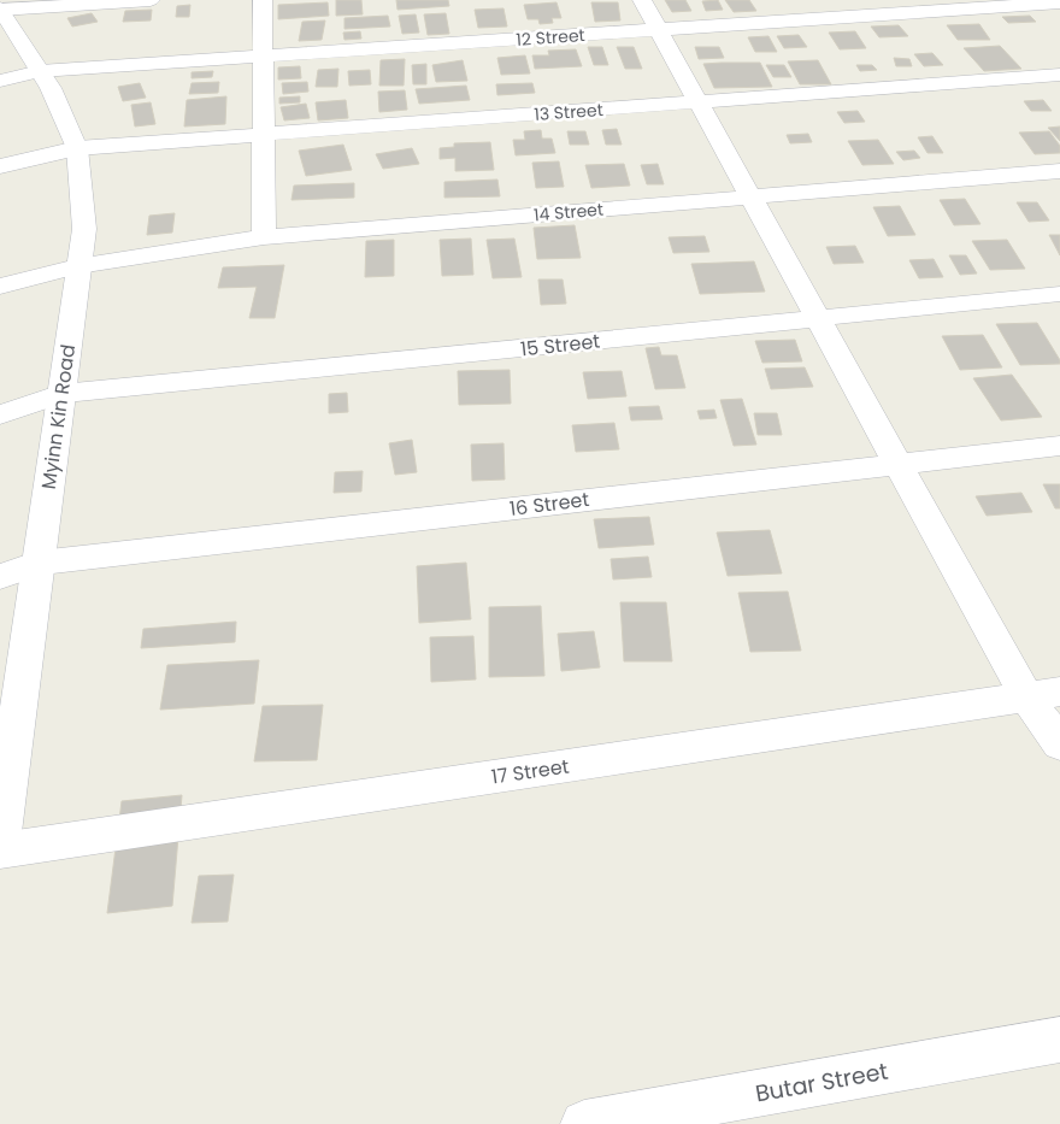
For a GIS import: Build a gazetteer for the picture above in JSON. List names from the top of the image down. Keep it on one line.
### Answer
{"streets":{"street":["12 Street","13 Street","14 Street","15 Street","Myinn Kin Road","16 Street","17 Street","Butar Street"]},"crossings":[["12 Street","Myinn Kin Road"],["13 Street","Myinn Kin Road"],["14 Street","Myinn Kin Road"],["15 Street","Myinn Kin Road"],["Myinn Kin Road","16 Street"]]}
